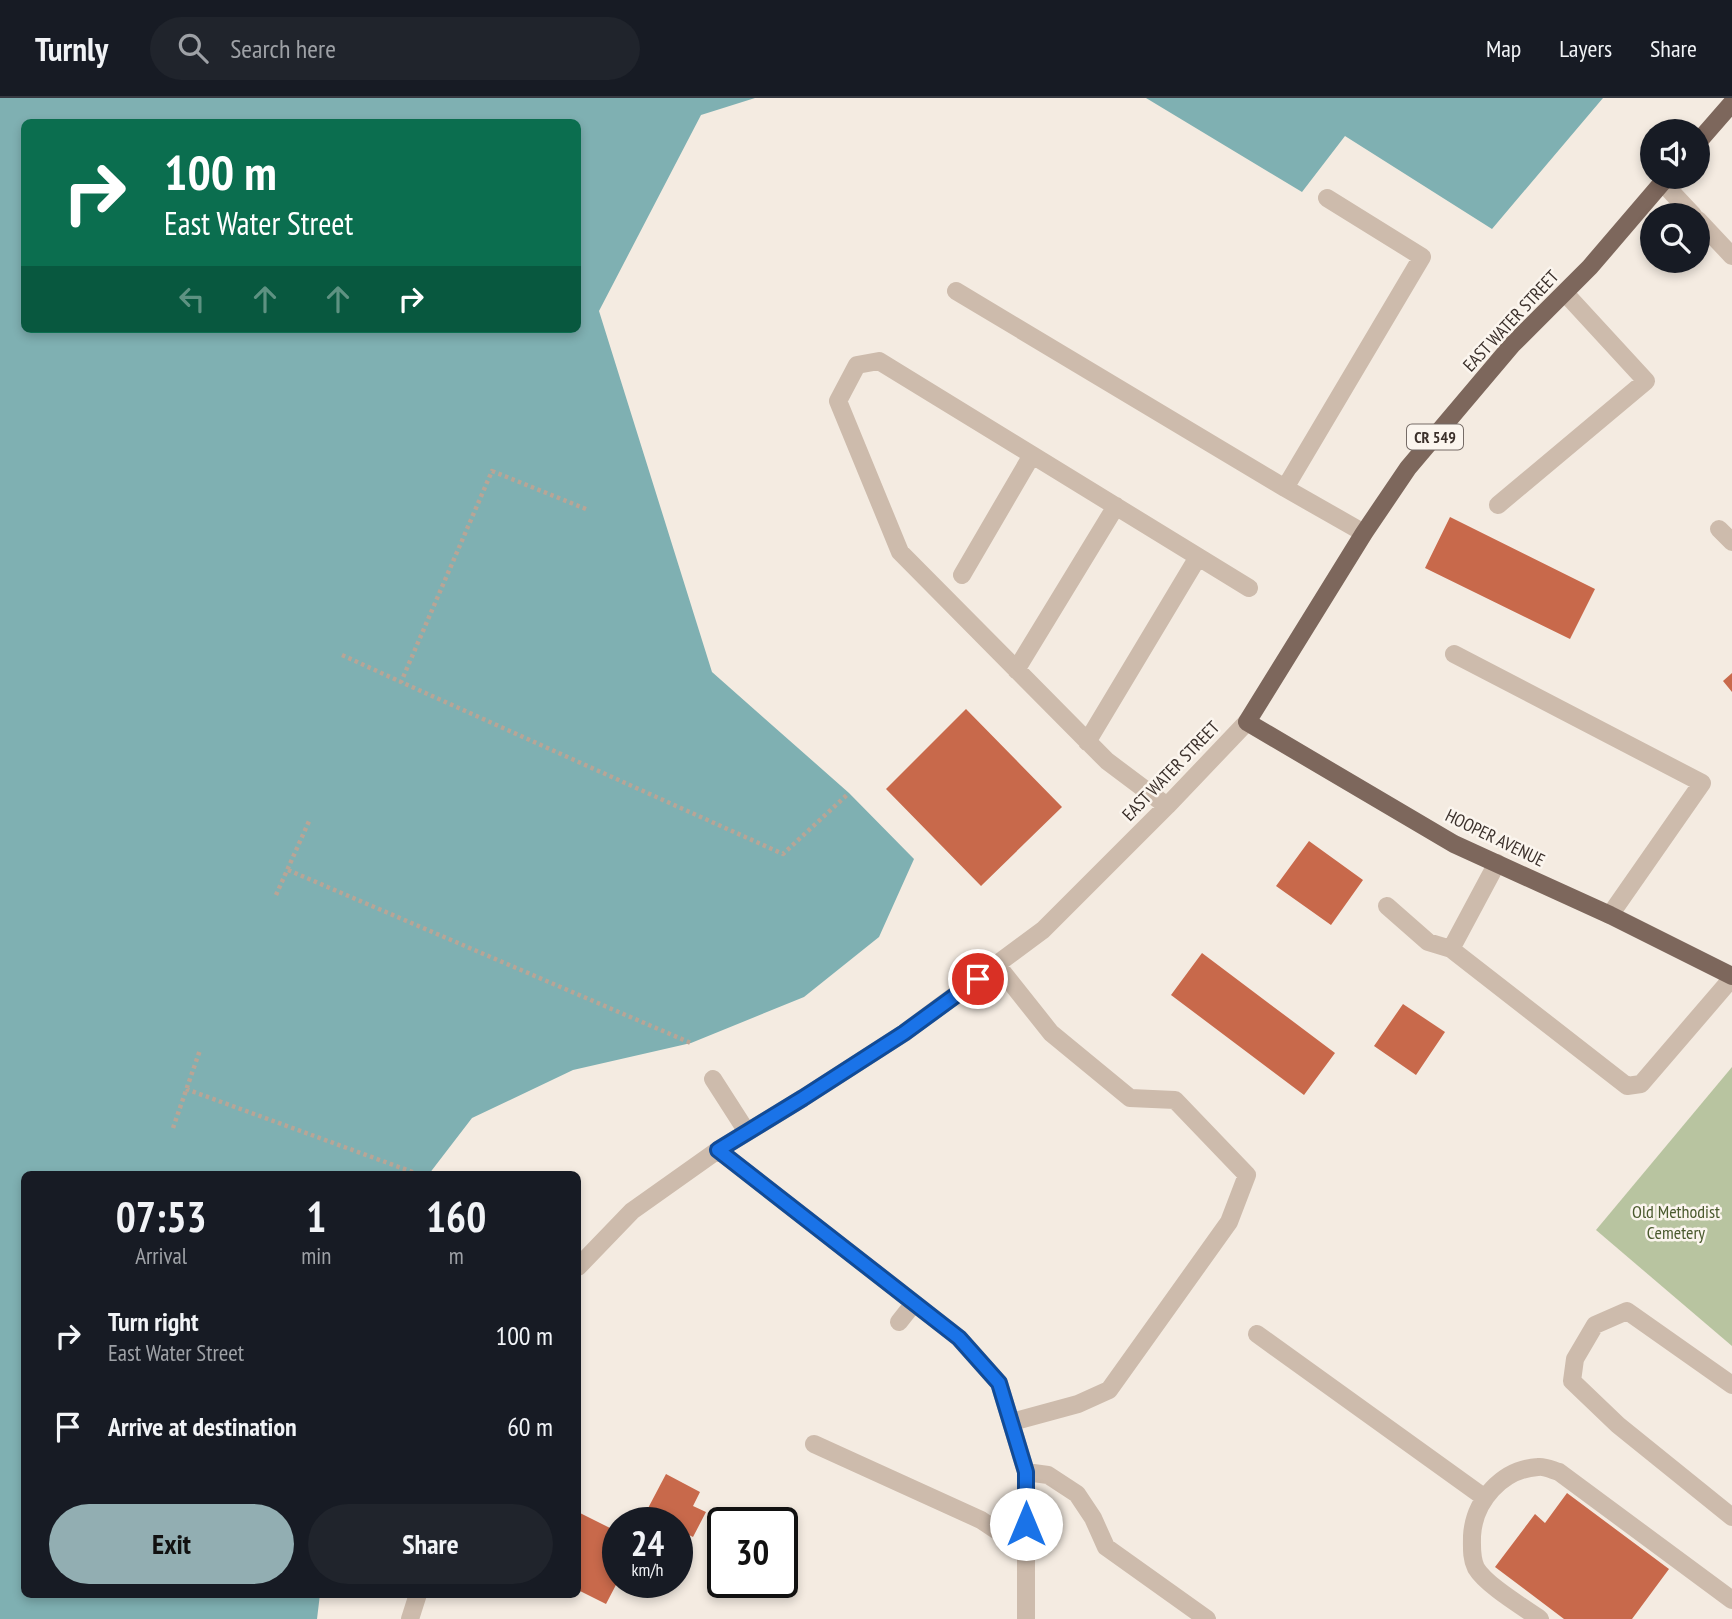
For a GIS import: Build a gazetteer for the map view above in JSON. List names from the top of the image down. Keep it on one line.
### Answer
{"streets":{"main road":["EAST WATER STREET","CR 549","HOOPER AVENUE"]},"crossings":[["EAST WATER STREET","HOOPER AVENUE"]],"parks":["Old Methodist Cemetery"],"page":{"header":"Turnly","search":"Search here","nav":["Map","Layers","Share"],"turn":["100 m","East Water Street"],"eta":["07:53","Arrival","1","min","160","m"],"list":[{"name":"Turn right","note":"East Water Street","value":"100 m"},{"name":"Arrive at destination","value":"60 m"}],"buttons":["Exit","Share"],"speed":"24 km/h","limit":"30"}}
